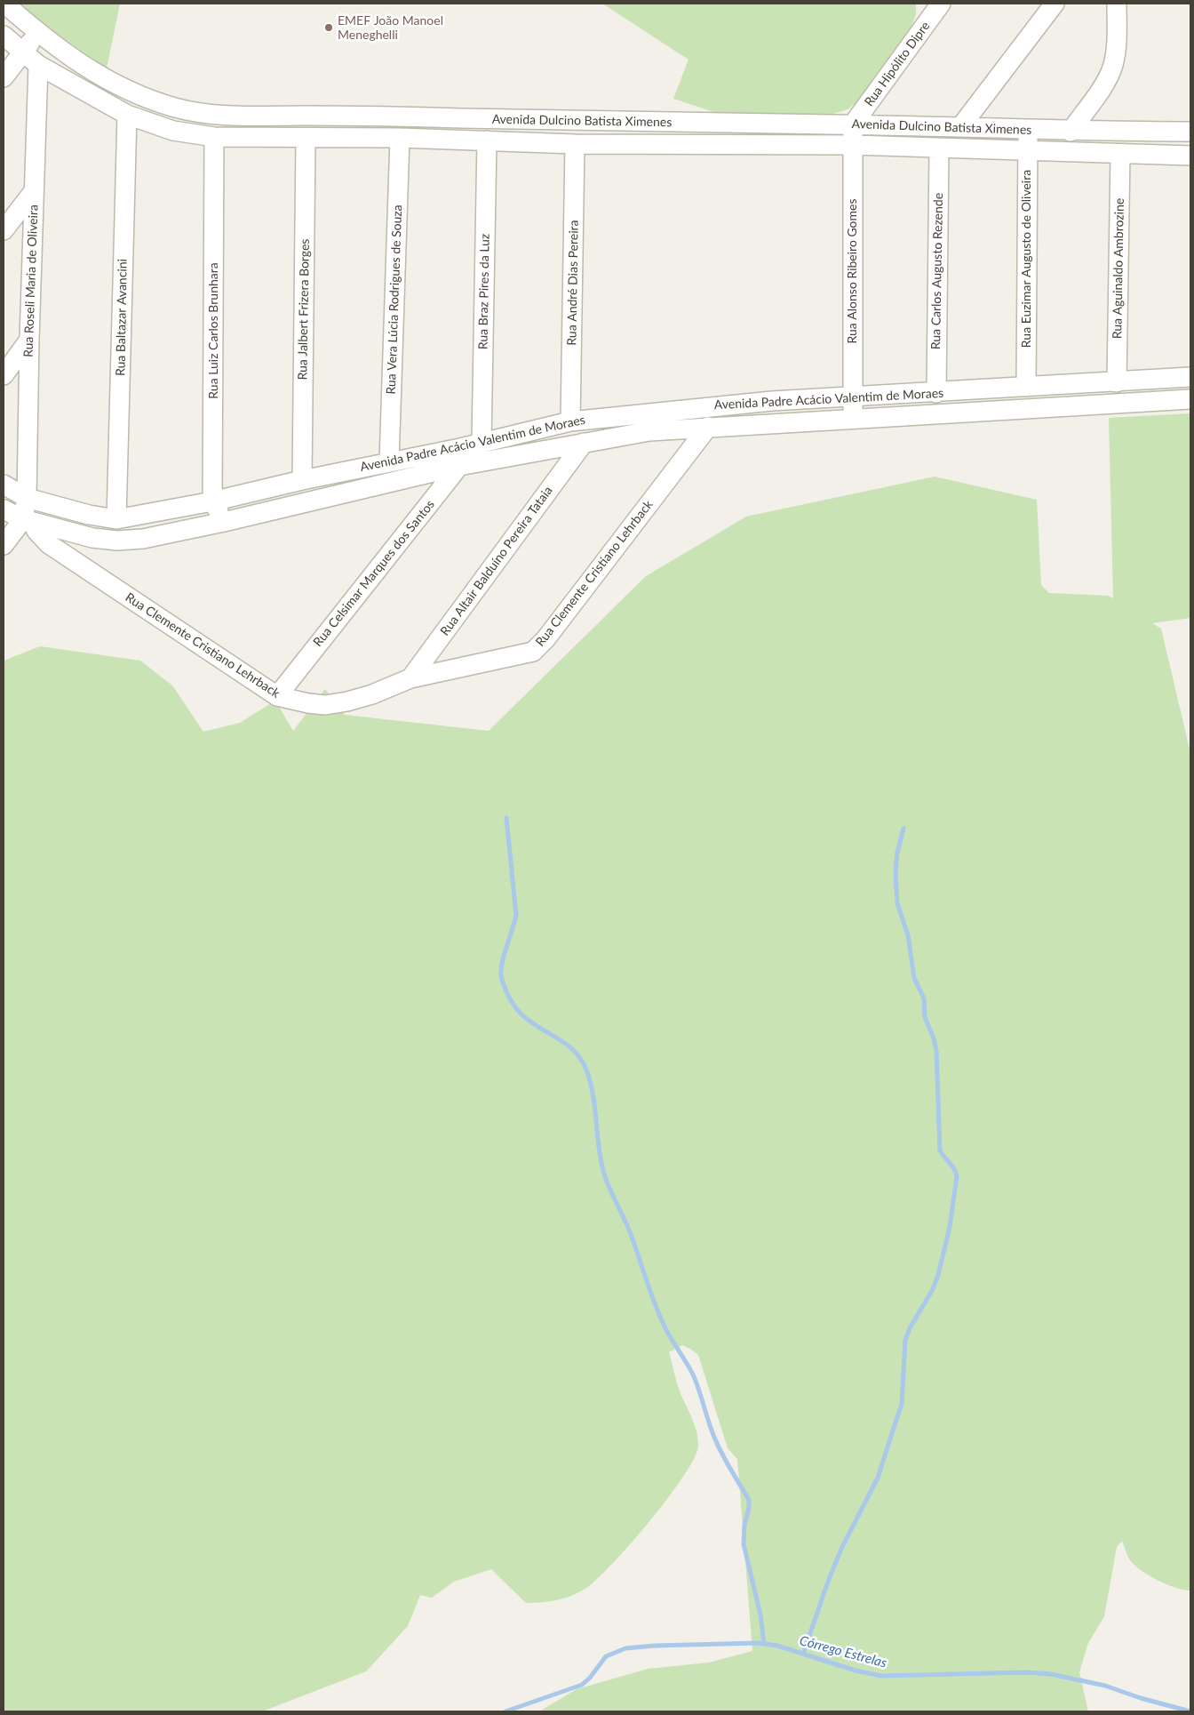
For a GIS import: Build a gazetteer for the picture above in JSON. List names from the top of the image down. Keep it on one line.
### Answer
{"streets":{"street":["Rua Hipólito Dipre","Avenida Dulcino Batista Ximenes","Rua Euzimar Augusto de Oliveira","Rua Aguinaldo Ambrozine","Rua Alonso Ribeiro Gomes","Rua Carlos Augusto Rezende","Rua Roseli Maria de Oliveira","Rua André Dias Pereira","Rua Braz Pires da Luz","Rua Vera Lúcia Rodrigues de Souza","Rua Jalbert Frizera Borges","Rua Baltazar Avancini","Rua Luiz Carlos Brunhara","Avenida Padre Acácio Valentim de Moraes","Rua Altair Balduíno Pereira Tataia","Rua Celsimar Marques dos Santos","Rua Clemente Cristiano Lehrback"]},"crossings":[["Rua Hipólito Dipre","Avenida Dulcino Batista Ximenes"],["Rua Hipólito Dipre","Rua Alonso Ribeiro Gomes"],["Avenida Dulcino Batista Ximenes","Rua Euzimar Augusto de Oliveira"],["Avenida Dulcino Batista Ximenes","Rua Aguinaldo Ambrozine"],["Avenida Dulcino Batista Ximenes","Rua Alonso Ribeiro Gomes"],["Avenida Dulcino Batista Ximenes","Rua Carlos Augusto Rezende"],["Avenida Dulcino Batista Ximenes","Rua Roseli Maria de Oliveira"],["Avenida Dulcino Batista Ximenes","Rua André Dias Pereira"],["Avenida Dulcino Batista Ximenes","Rua Braz Pires da Luz"],["Avenida Dulcino Batista Ximenes","Rua Vera Lúcia Rodrigues de Souza"],["Avenida Dulcino Batista Ximenes","Rua Jalbert Frizera Borges"],["Avenida Dulcino Batista Ximenes","Rua Baltazar Avancini"],["Avenida Dulcino Batista Ximenes","Rua Luiz Carlos Brunhara"],["Rua Euzimar Augusto de Oliveira","Avenida Padre Acácio Valentim de Moraes"],["Rua Aguinaldo Ambrozine","Avenida Padre Acácio Valentim de Moraes"],["Rua Alonso Ribeiro Gomes","Avenida Padre Acácio Valentim de Moraes"],["Rua Carlos Augusto Rezende","Avenida Padre Acácio Valentim de Moraes"],["Rua Roseli Maria de Oliveira","Avenida Padre Acácio Valentim de Moraes"],["Rua Roseli Maria de Oliveira","Rua Clemente Cristiano Lehrback"],["Rua André Dias Pereira","Avenida Padre Acácio Valentim de Moraes"],["Rua Braz Pires da Luz","Avenida Padre Acácio Valentim de Moraes"],["Rua Vera Lúcia Rodrigues de Souza","Avenida Padre Acácio Valentim de Moraes"],["Rua Jalbert Frizera Borges","Avenida Padre Acácio Valentim de Moraes"],["Rua Baltazar Avancini","Avenida Padre Acácio Valentim de Moraes"],["Rua Luiz Carlos Brunhara","Avenida Padre Acácio Valentim de Moraes"],["Avenida Padre Acácio Valentim de Moraes","Rua Altair Balduíno Pereira Tataia"],["Avenida Padre Acácio Valentim de Moraes","Rua Celsimar Marques dos Santos"],["Avenida Padre Acácio Valentim de Moraes","Rua Clemente Cristiano Lehrback"],["Rua Altair Balduíno Pereira Tataia","Rua Clemente Cristiano Lehrback"],["Rua Celsimar Marques dos Santos","Rua Clemente Cristiano Lehrback"]],"water":["Córrego Estrelas"],"places":["EMEF João Manoel Meneghelli"]}
